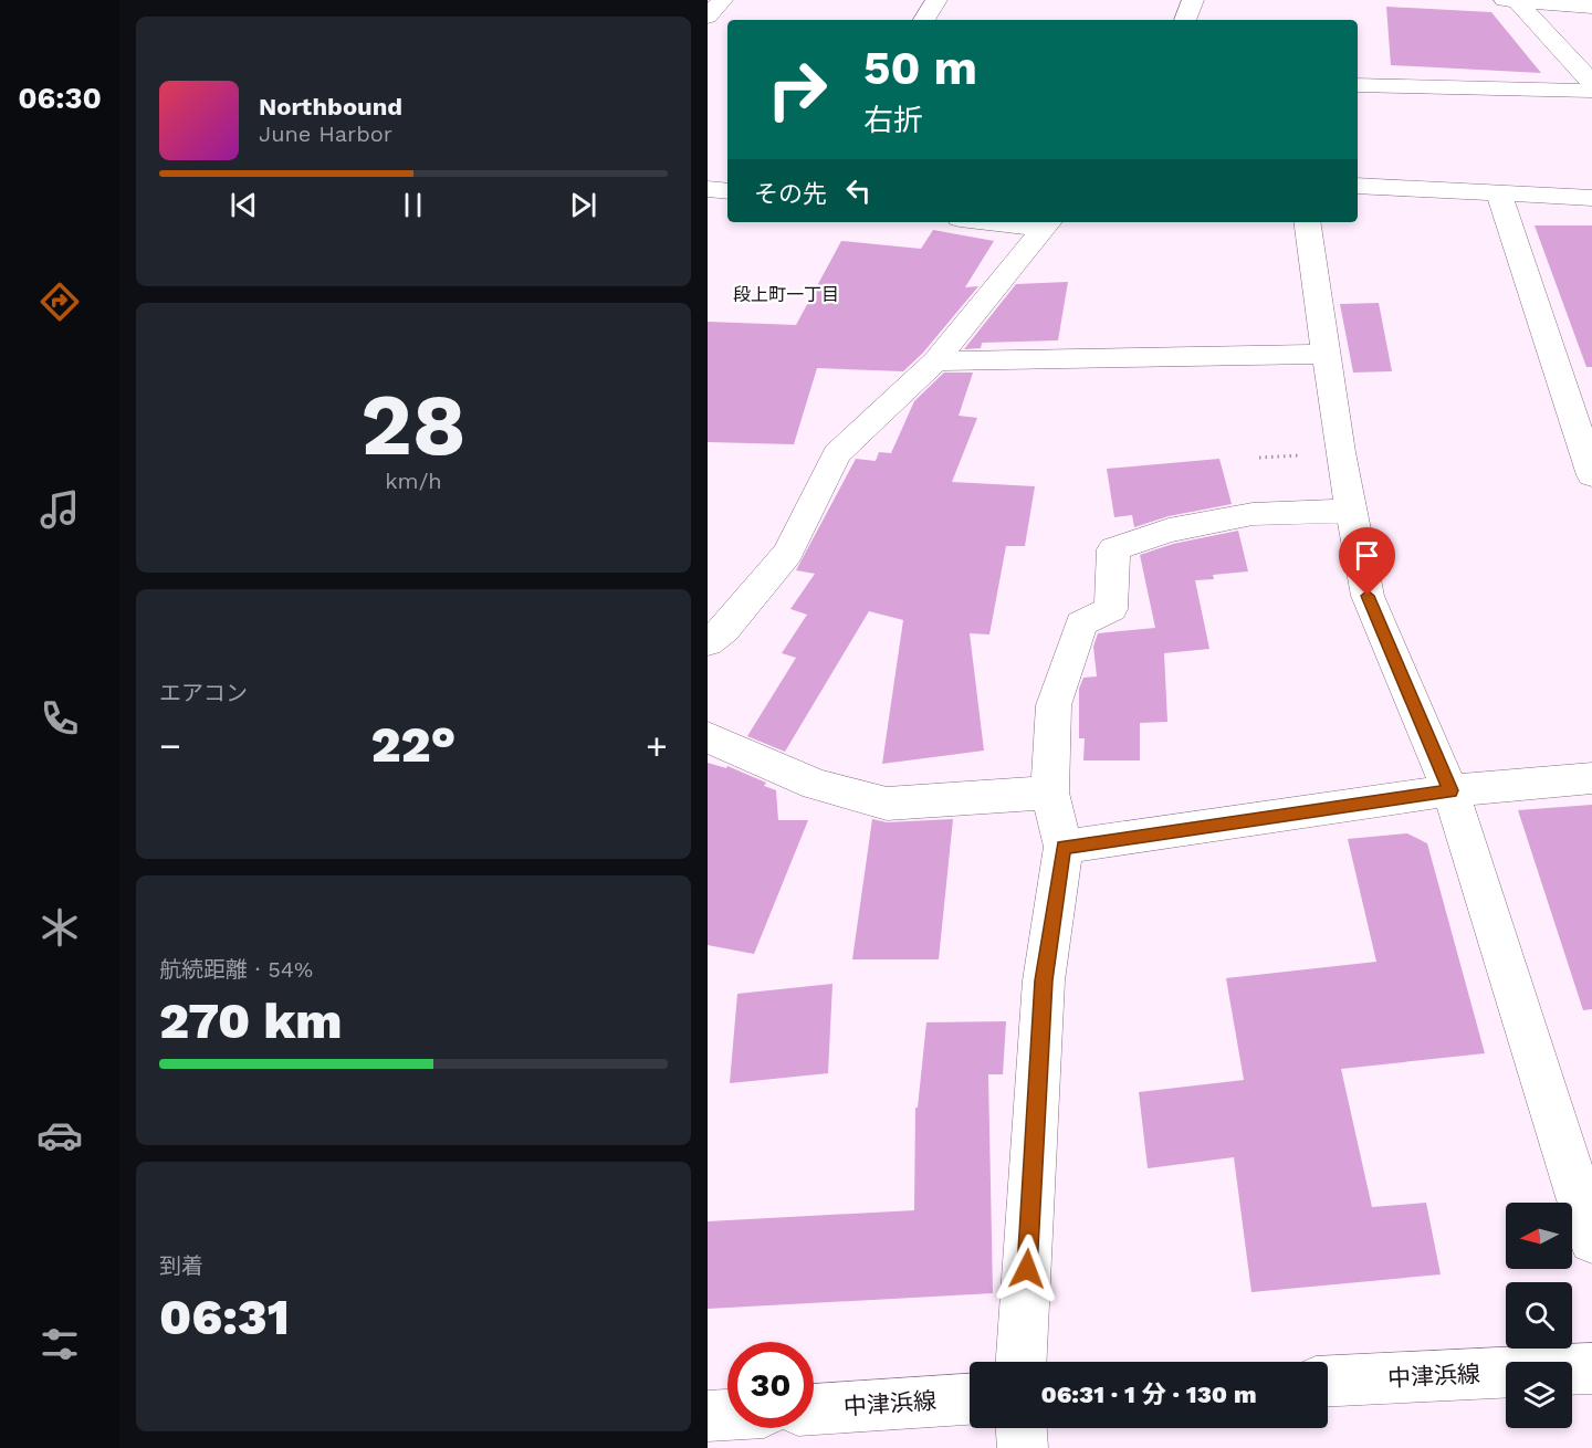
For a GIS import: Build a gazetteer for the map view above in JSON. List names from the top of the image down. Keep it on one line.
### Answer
{"streets":{"street":["中津浜線"]},"districts":["段上町一丁目"],"north":"left","page":{"tabs":"06:30","turn":["50 m","右折"],"song":["Northbound","June Harbor"],"then":"その先","tile":[["28","km/h"],"エアコン",["航続距離 · 54%","270 km"],["到着","06:31"]],"heat":["−","22°","+"],"limit":"30","trip":"06:31 · 1 分 · 130 m"}}
